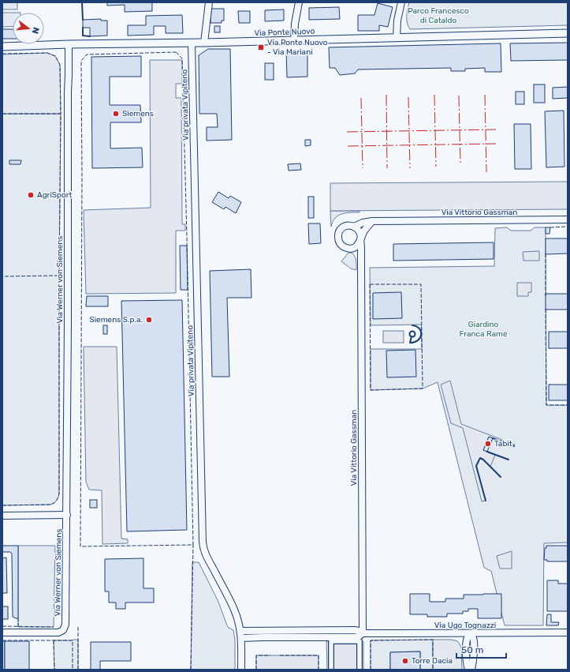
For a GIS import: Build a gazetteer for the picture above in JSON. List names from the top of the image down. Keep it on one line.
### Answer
{"streets":{"street":["Via Ponte Nuovo","Via privata Vipiteno","Via Vittorio Gassman","Via Werner von Siemens","Via Ugo Tognazzi"]},"crossings":[["Via Ponte Nuovo","Via privata Vipiteno"],["Via Ponte Nuovo","Via Werner von Siemens"],["Via privata Vipiteno","Via Ugo Tognazzi"],["Via Vittorio Gassman","Via Ugo Tognazzi"]],"parks":["Parco Francesco di Cataldo","Giardino Franca Rame"],"places":{"transit":["Via Ponte Nuovo - Via Mariani"],"other":["Siemens","AgriSport","Siemens S.p.a.","Tabit","Torre Dacia"]},"scale_bar":"50 m","north":"right"}
